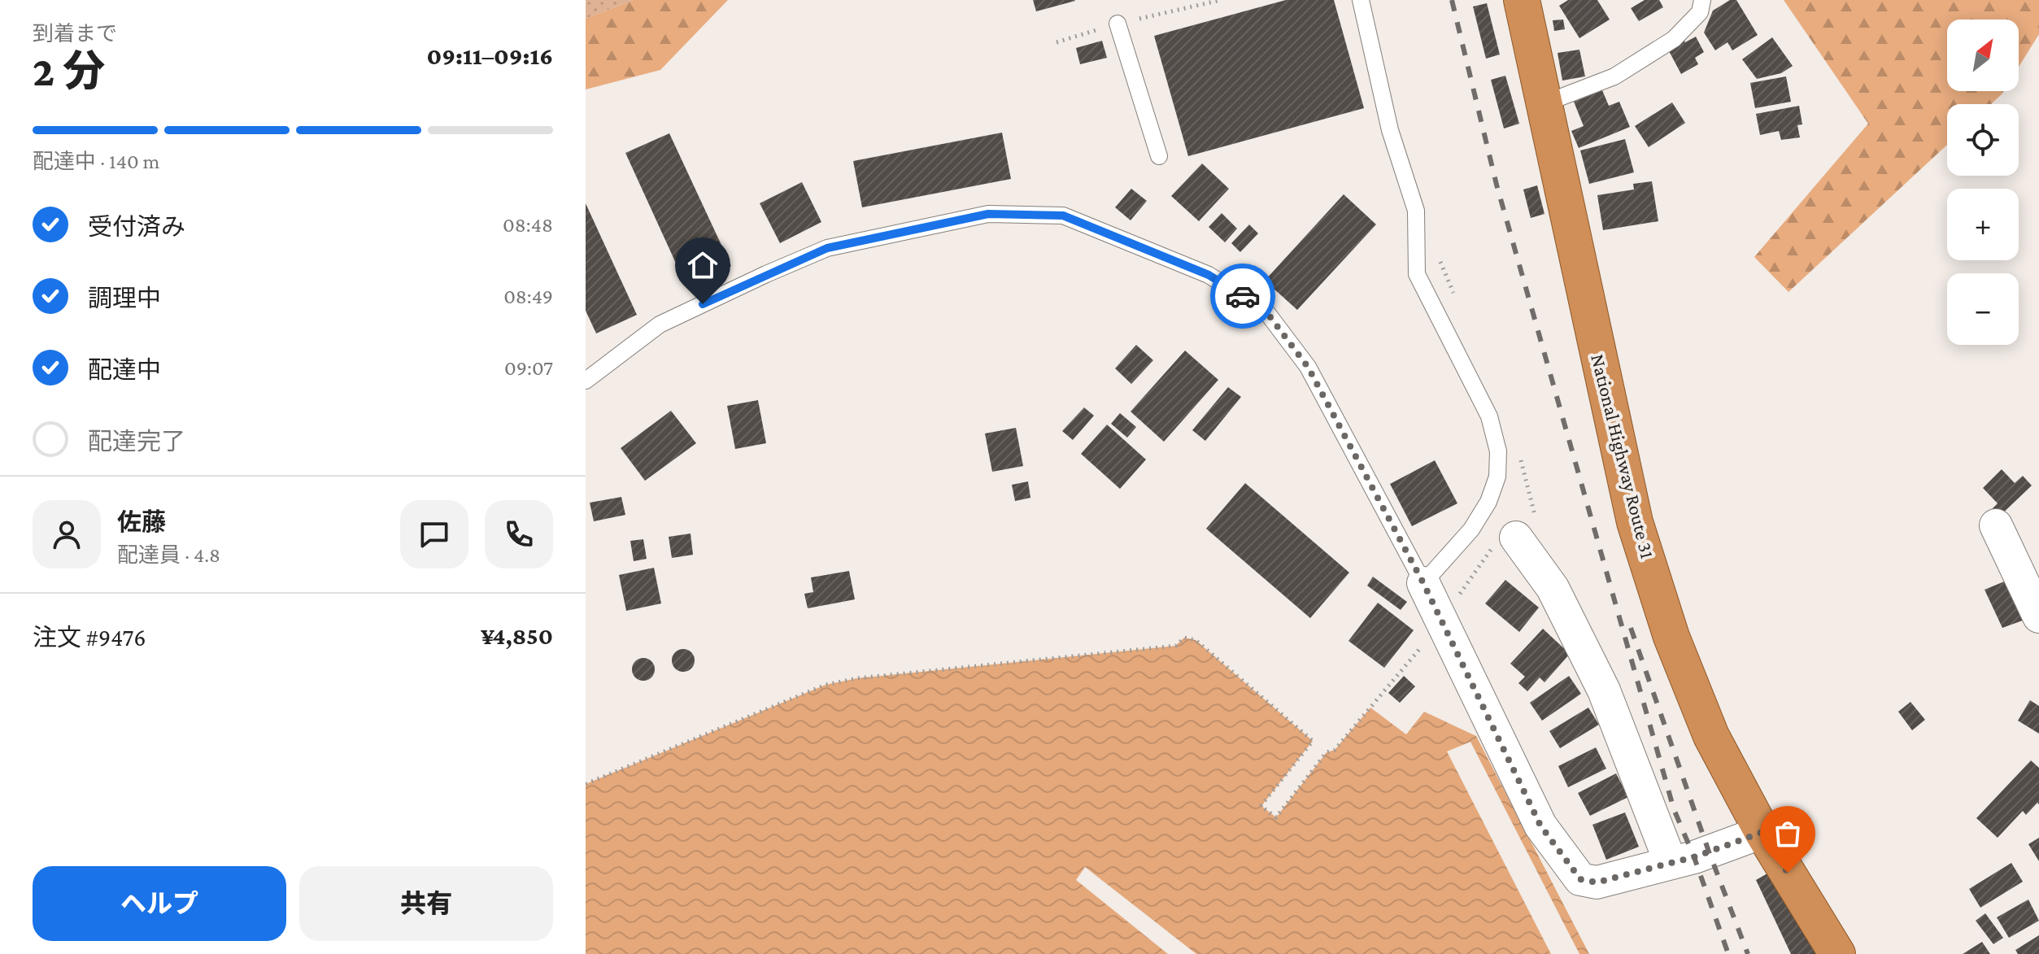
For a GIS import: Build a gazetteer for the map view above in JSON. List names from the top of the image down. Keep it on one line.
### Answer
{"streets":{"highway":["National Highway Route 31"]},"north":"top right","page":{"heading":["2 分","到着まで","09:11–09:16"],"panel":["佐藤","配達員 · 4.8","注文 #9476","¥4,850"],"map_buttons":["+","−"],"bar":"配達中 · 140 m","list":[["受付済み","08:48"],["調理中","08:49"],["配達中","09:07"],"配達完了"],"buttons":["ヘルプ","共有"]}}
